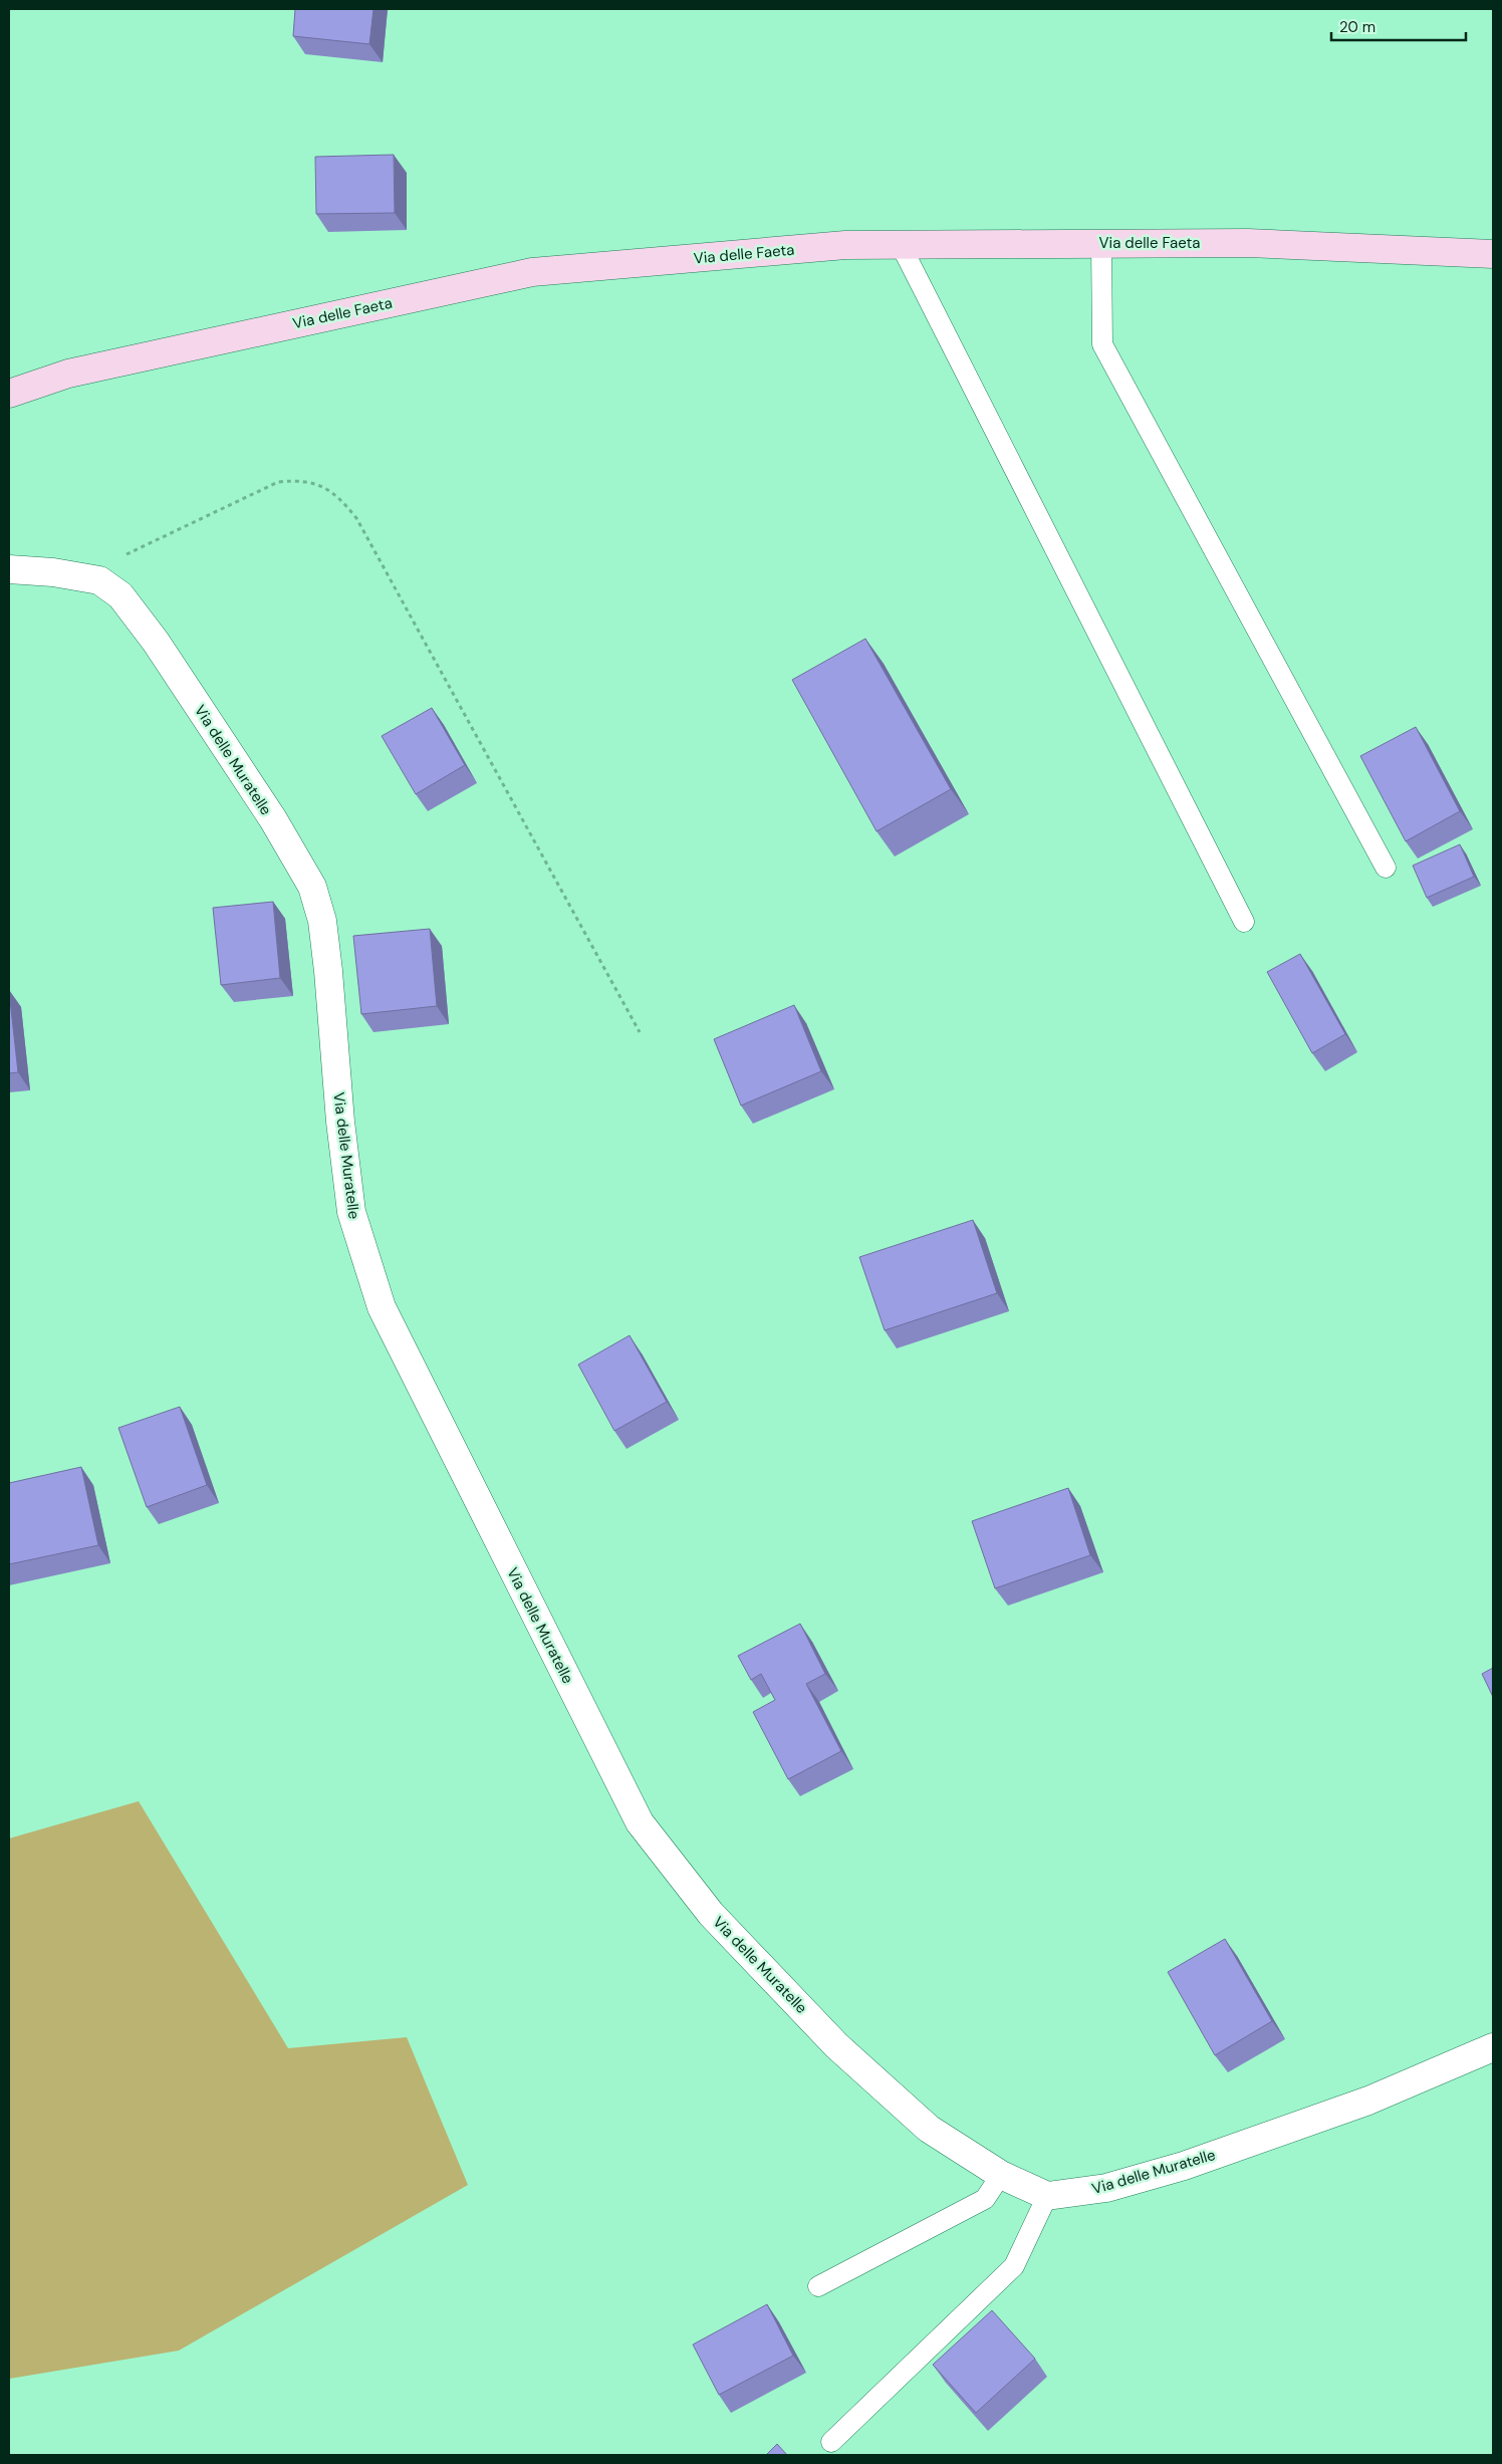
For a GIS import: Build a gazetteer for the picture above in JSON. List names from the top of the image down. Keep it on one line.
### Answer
{"streets":{"street":["Via delle Faeta","Via delle Muratelle"]},"scale_bar":"20 m"}
